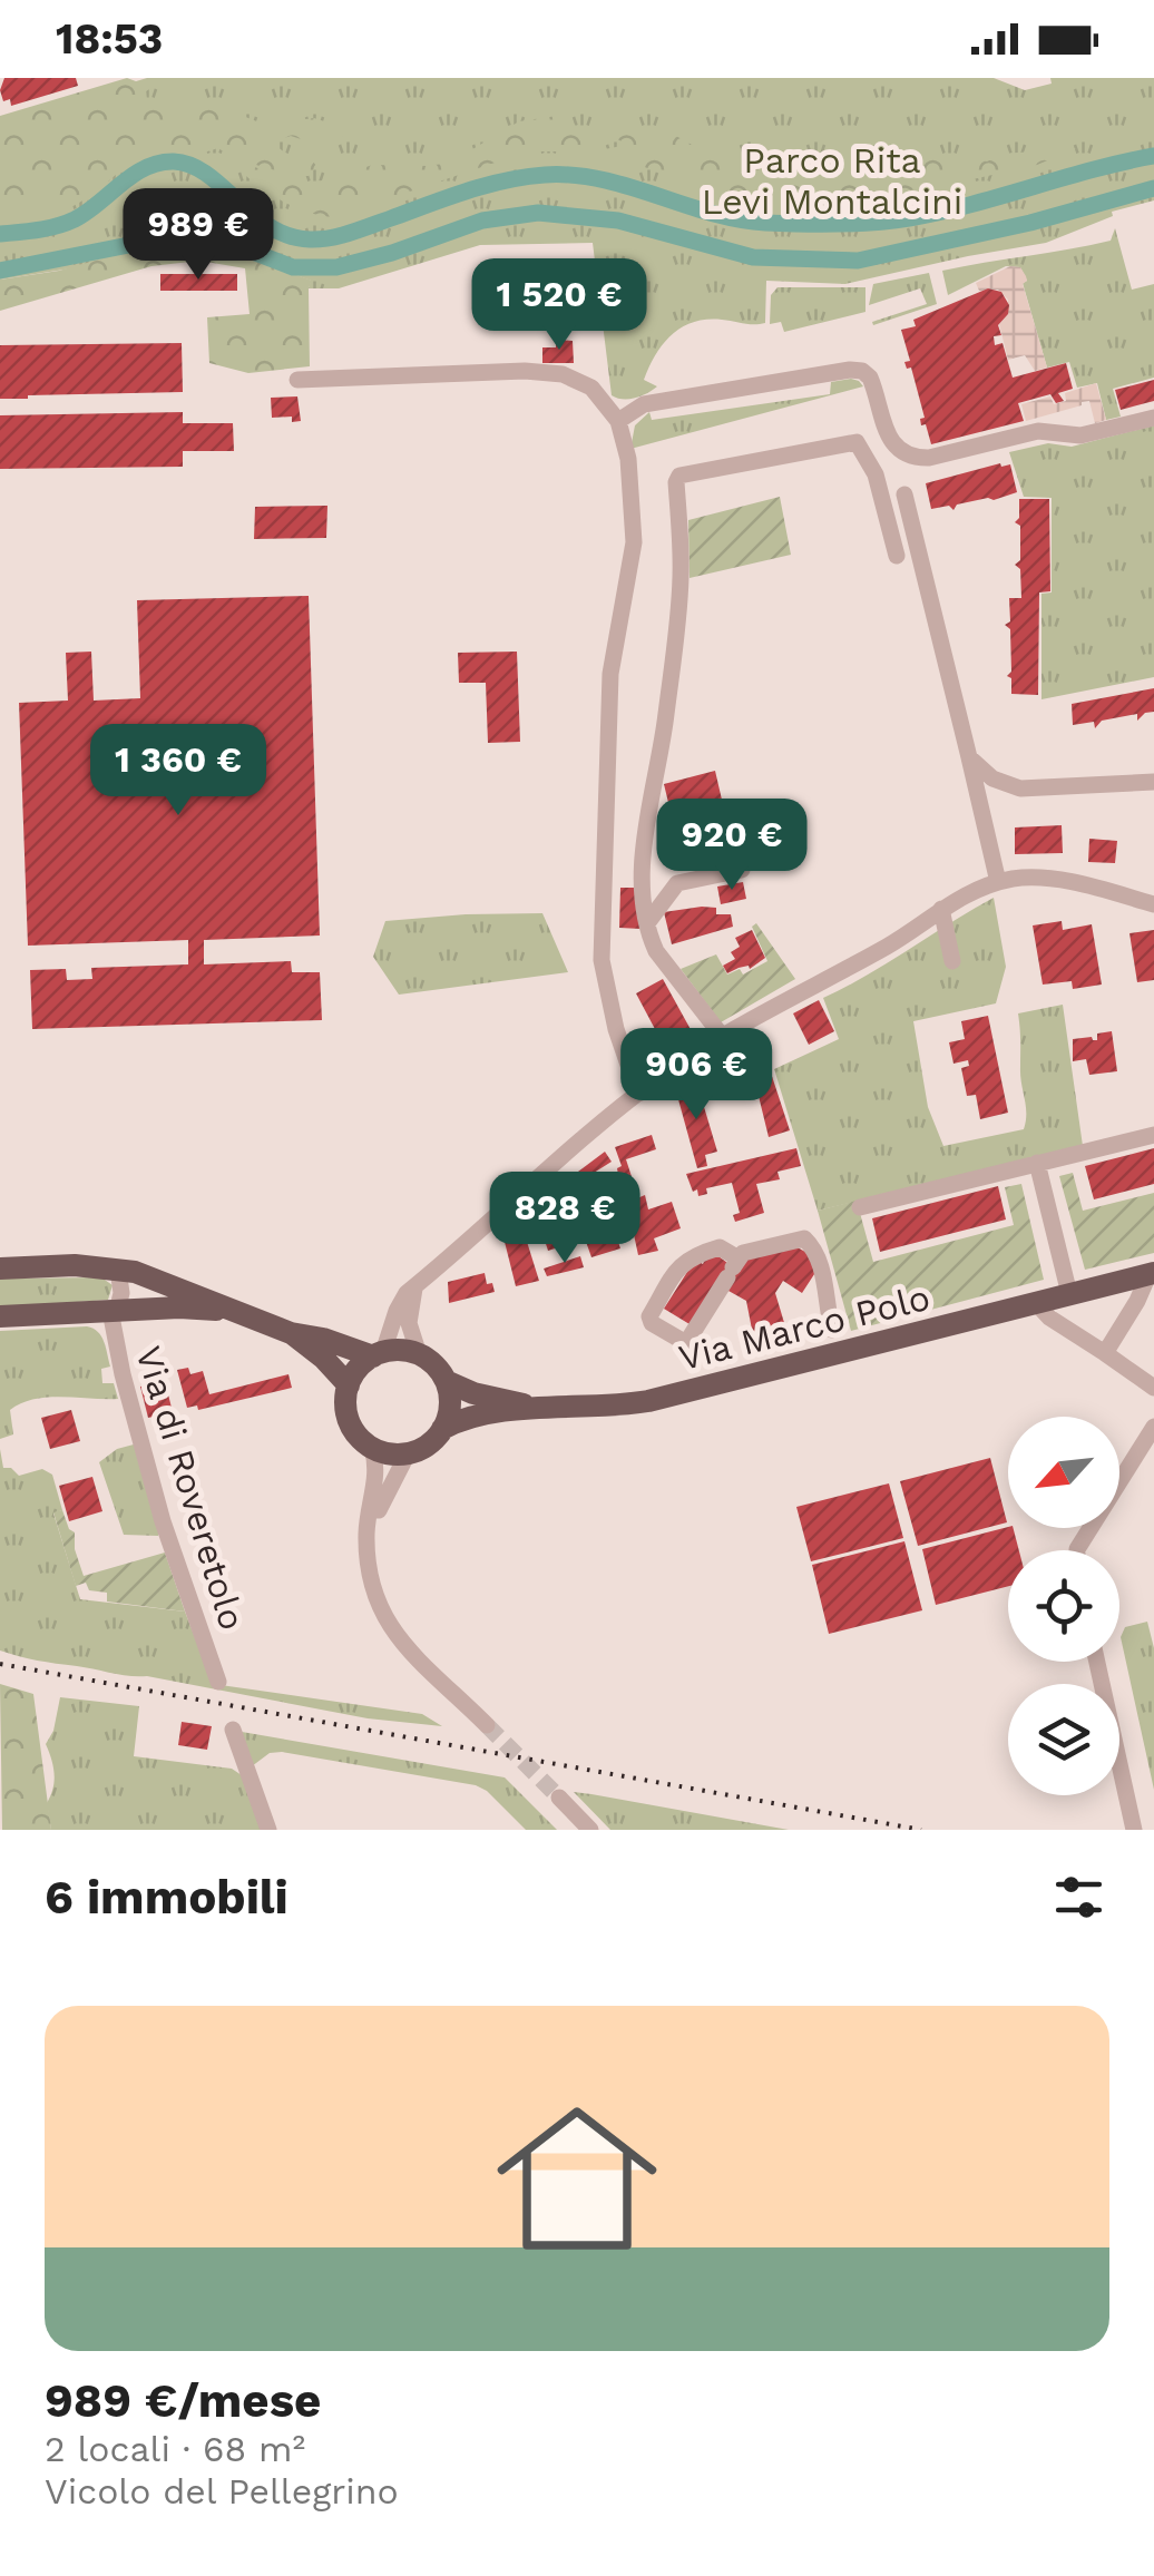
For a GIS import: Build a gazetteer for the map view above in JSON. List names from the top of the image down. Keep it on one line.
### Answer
{"streets":{"main road":["Via Marco Polo"],"street":["Via di Roveretolo"]},"parks":["Parco Rita Levi Montalcini"],"north":"bottom left","page":{"status":"18:53","price":["989 €","1 520 €","1 360 €","920 €","906 €","828 €"],"heading":"6 immobili","list":[{"name":"989 €/mese","note":"2 locali · 68 m² · Vicolo del Pellegrino"}]}}
